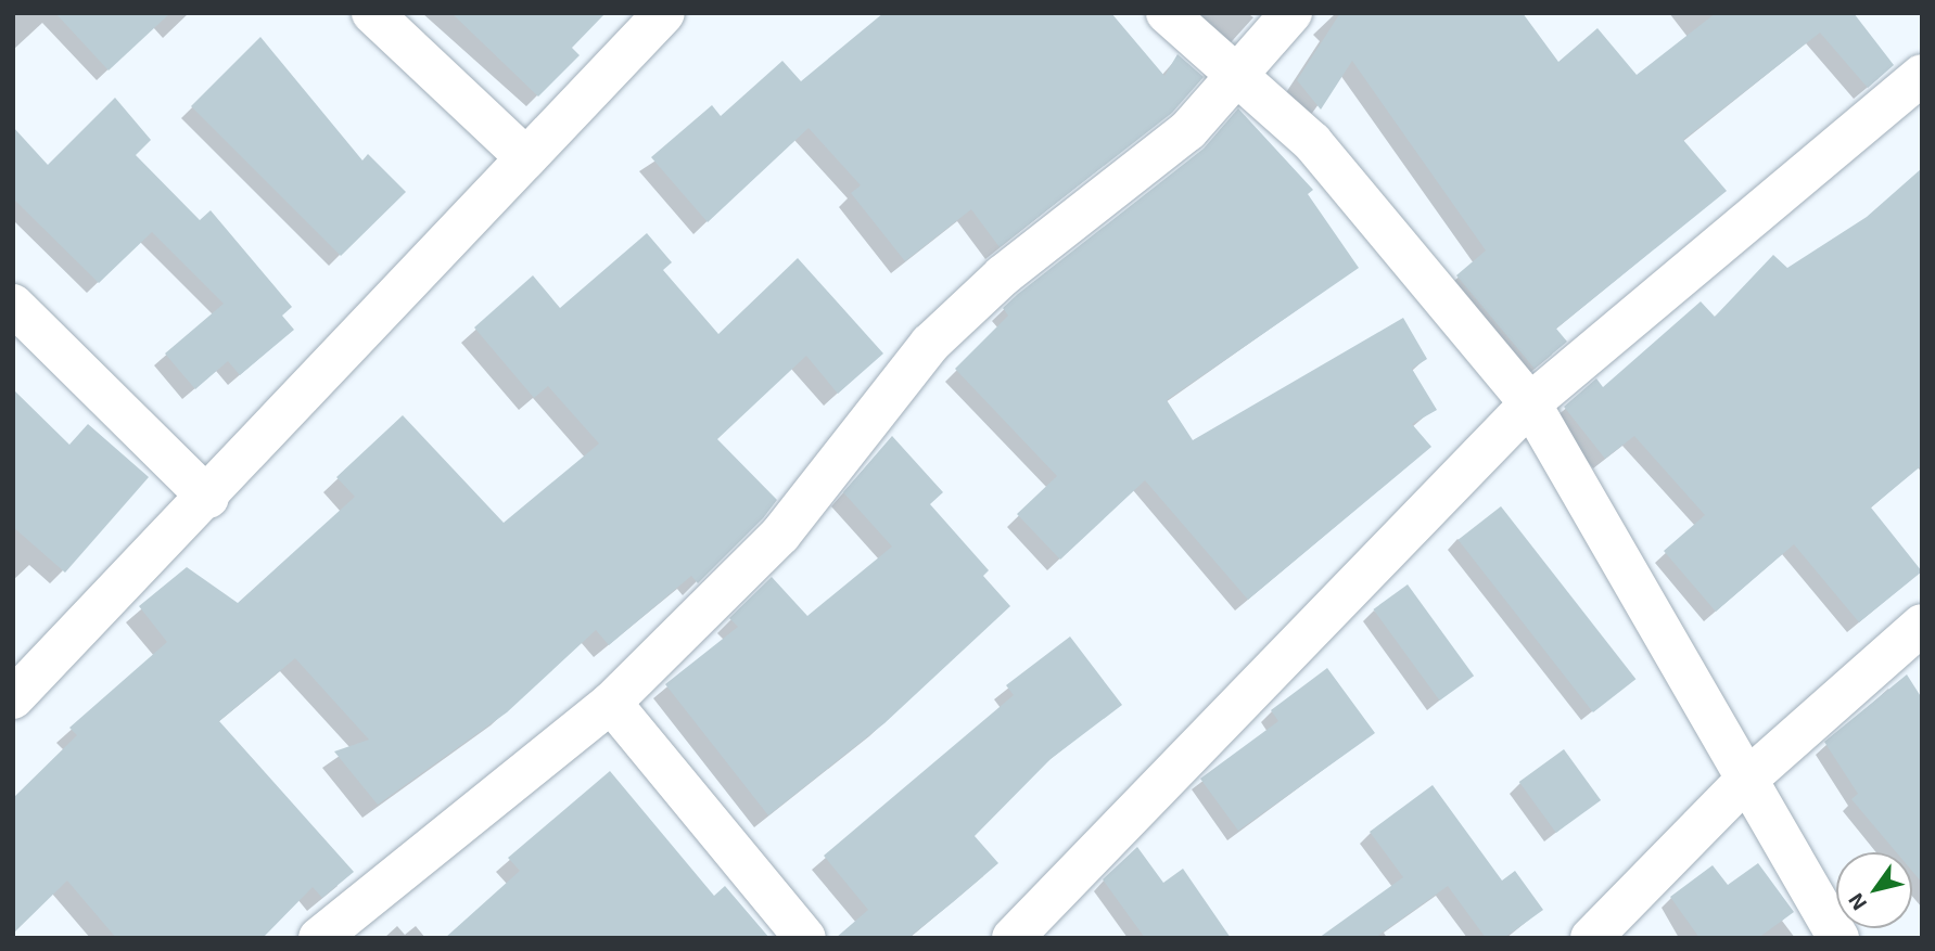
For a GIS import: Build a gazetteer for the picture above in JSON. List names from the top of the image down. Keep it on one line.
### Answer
{"north":"bottom left"}
